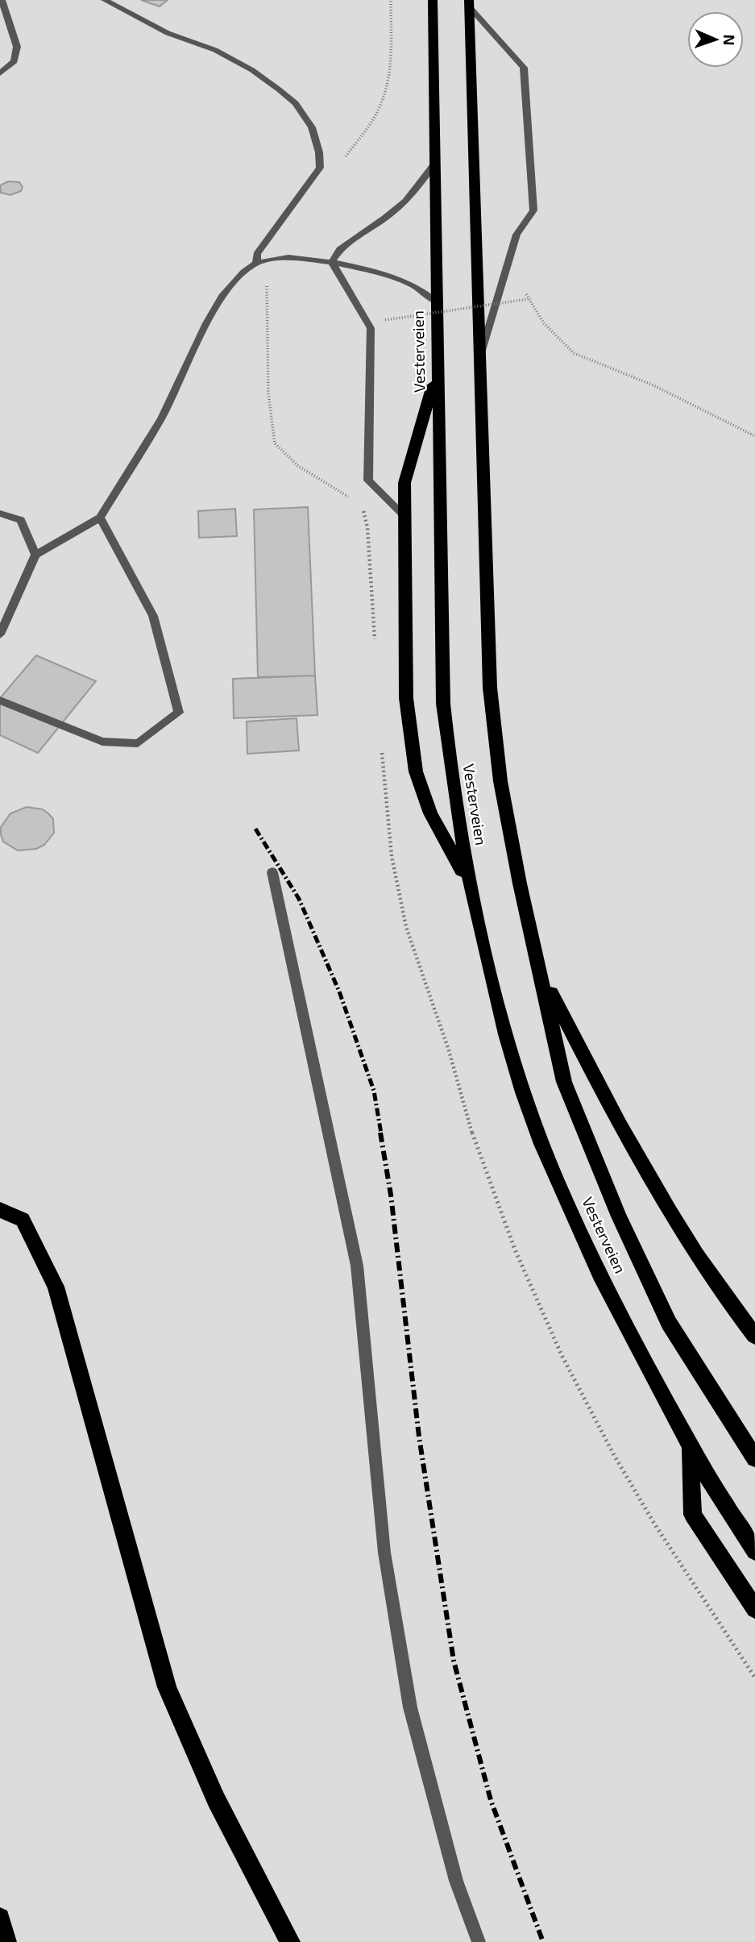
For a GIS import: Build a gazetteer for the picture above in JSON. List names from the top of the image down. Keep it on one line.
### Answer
{"streets":{"highway":["Vesterveien"]},"north":"right"}
